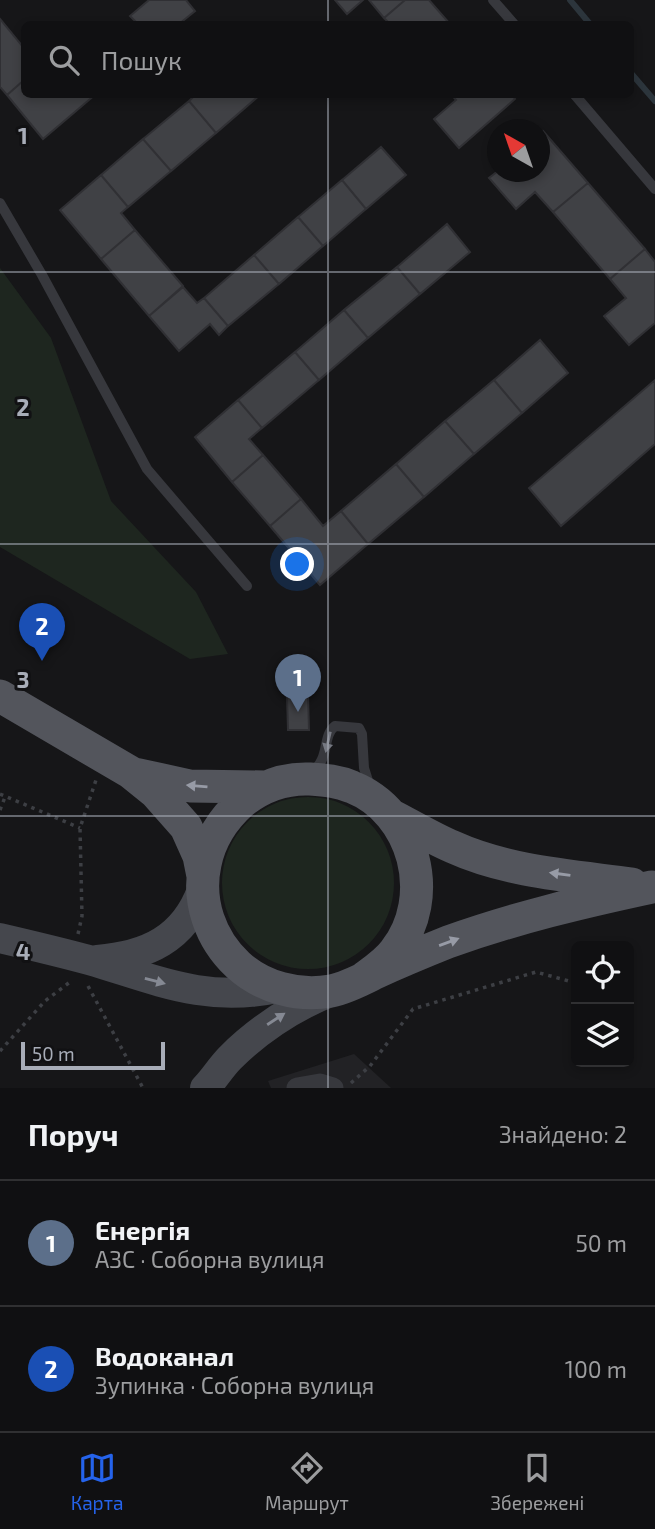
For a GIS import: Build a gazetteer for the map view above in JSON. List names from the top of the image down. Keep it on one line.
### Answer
{"scale_bar":"50 m","north":"top left","page":{"search":"Пошук","pins":["2","1"],"scale":"50 m","heading":["Поруч","Знайдено: 2"],"list":[{"mark":"1","name":"Енергія","note":"АЗС · Соборна вулиця","value":"50 m"},{"mark":"2","name":"Водоканал","note":"Зупинка · Соборна вулиця","value":"100 m"}],"nav":["Карта","Маршрут","Збережені"]},"grid":{"rows":["1","2","3","4"]}}
